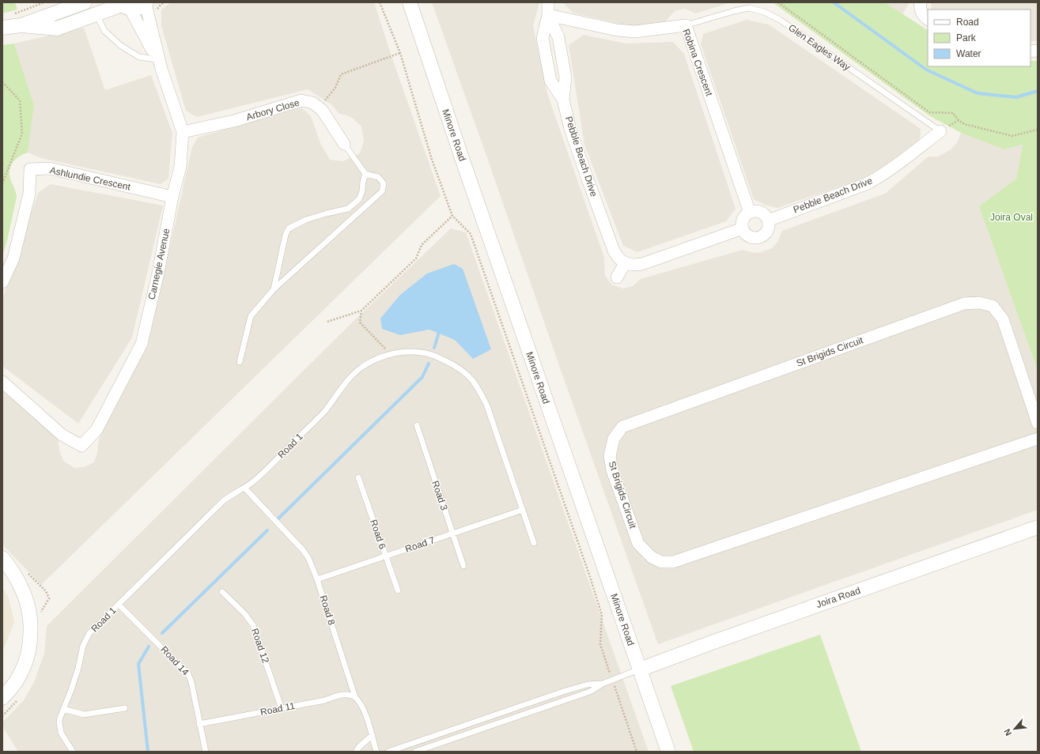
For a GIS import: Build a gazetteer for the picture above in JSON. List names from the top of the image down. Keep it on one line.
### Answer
{"streets":{"street":["Robina Crescent","Arbory Close","Minore Road","Pebble Beach Drive","Ashlundie Crescent","Carnegie Avenue","St Brigids Circuit","Joira Road"],"lane":["Glen Eagles Way","Road 1","Road 3","Road 6","Road 7","Road 8","Road 12","Road 14","Road 11"]},"crossings":[["Glen Eagles Way","Robina Crescent"],["Glen Eagles Way","Pebble Beach Drive"],["Robina Crescent","Pebble Beach Drive"],["Arbory Close","Carnegie Avenue"],["Minore Road","Joira Road"],["Ashlundie Crescent","Carnegie Avenue"],["Road 1","Road 7"],["Road 1","Road 8"],["Road 1","Road 14"],["Road 3","Road 7"],["Road 6","Road 7"],["Road 7","Road 8"],["Road 8","Road 11"],["Road 12","Road 11"],["Road 14","Road 11"]],"parks":["Joira Oval"],"legend":["Road","Park","Water"],"north":"bottom left"}
